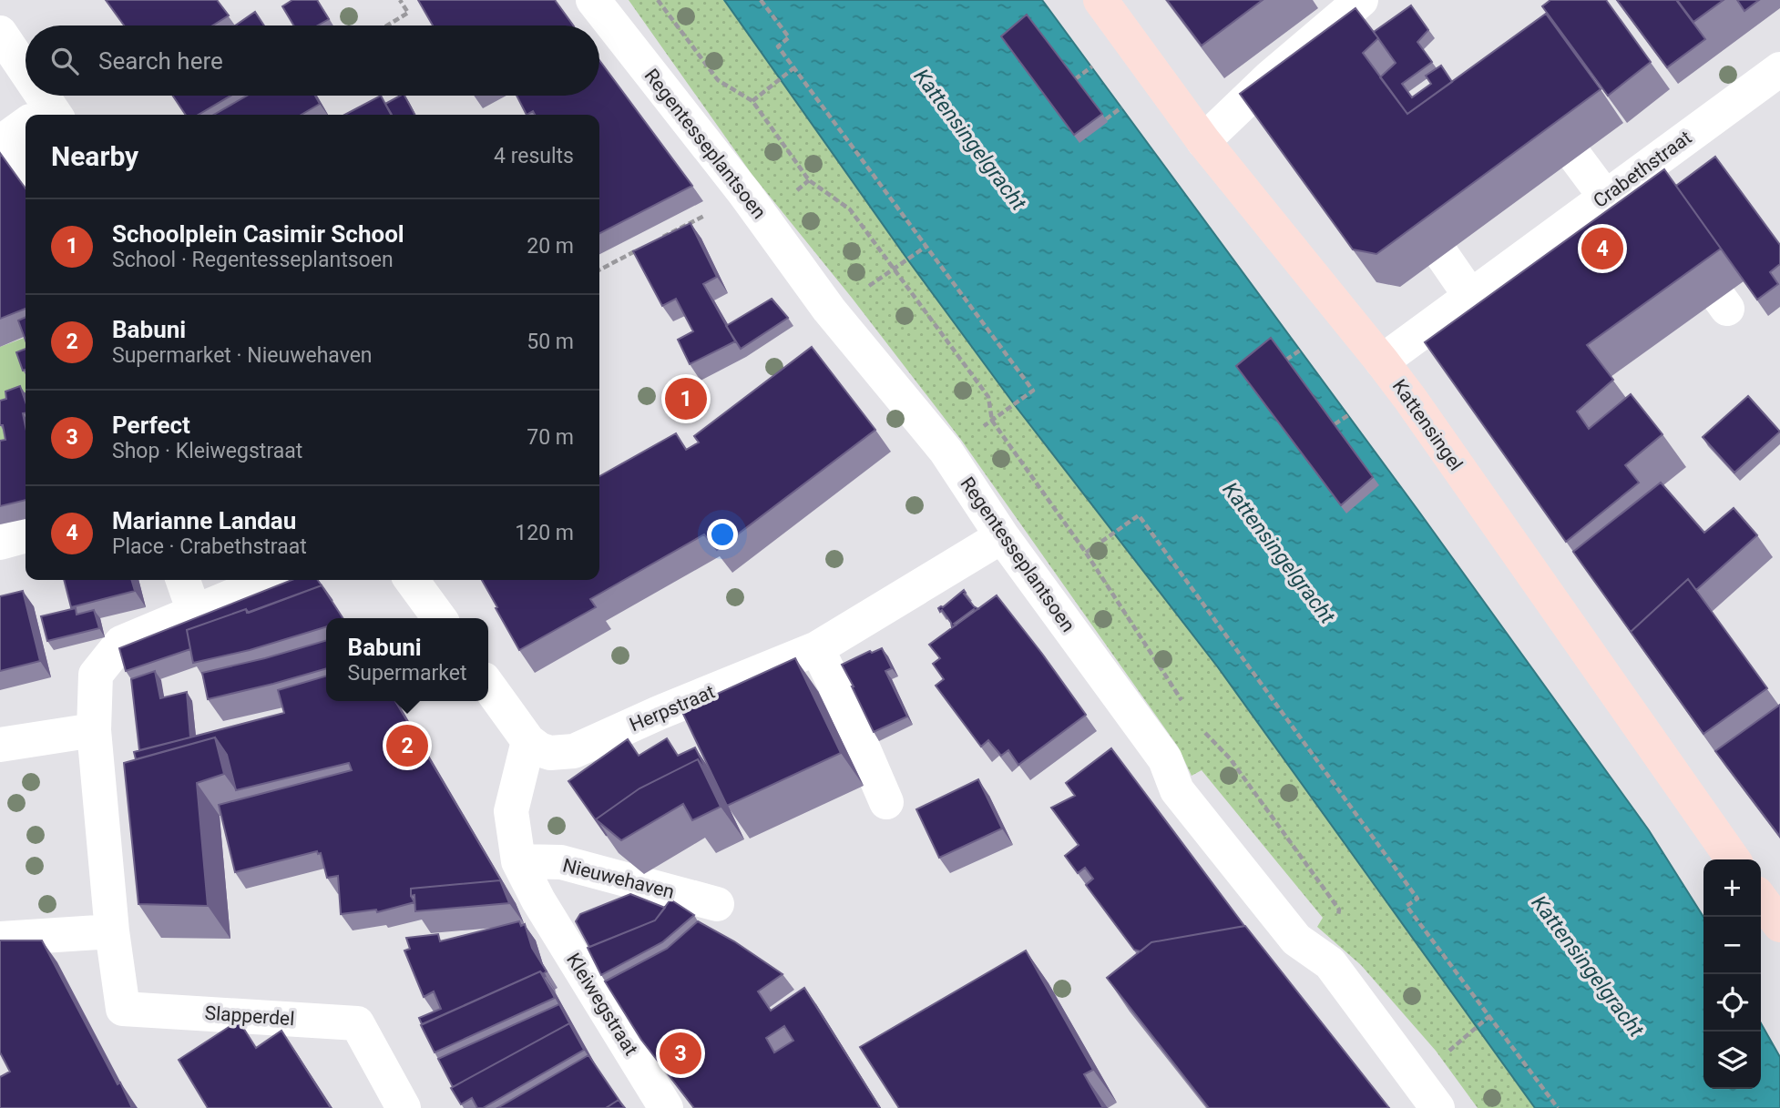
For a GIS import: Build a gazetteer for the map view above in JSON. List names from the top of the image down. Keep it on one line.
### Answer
{"streets":{"main road":["Kattensingel"],"street":["Regentesseplantsoen","Crabethstraat","Herpstraat","Nieuwehaven","Kleiwegstraat","Slapperdel"]},"crossings":[["Regentesseplantsoen","Herpstraat"],["Crabethstraat","Kattensingel"],["Nieuwehaven","Kleiwegstraat"]],"water":["Kattensingelgracht"],"page":{"search":"Search here","heading":["Nearby","4 results"],"list":[{"mark":"1","name":"Schoolplein Casimir School","note":"School · Regentesseplantsoen","value":"20 m"},{"mark":"2","name":"Babuni","note":"Supermarket · Nieuwehaven","value":"50 m"},{"mark":"3","name":"Perfect","note":"Shop · Kleiwegstraat","value":"70 m"},{"mark":"4","name":"Marianne Landau","note":"Place · Crabethstraat","value":"120 m"}],"pins":["4","1","2","3"],"popup":["Babuni","Supermarket"],"map_buttons":["+","−"]}}
